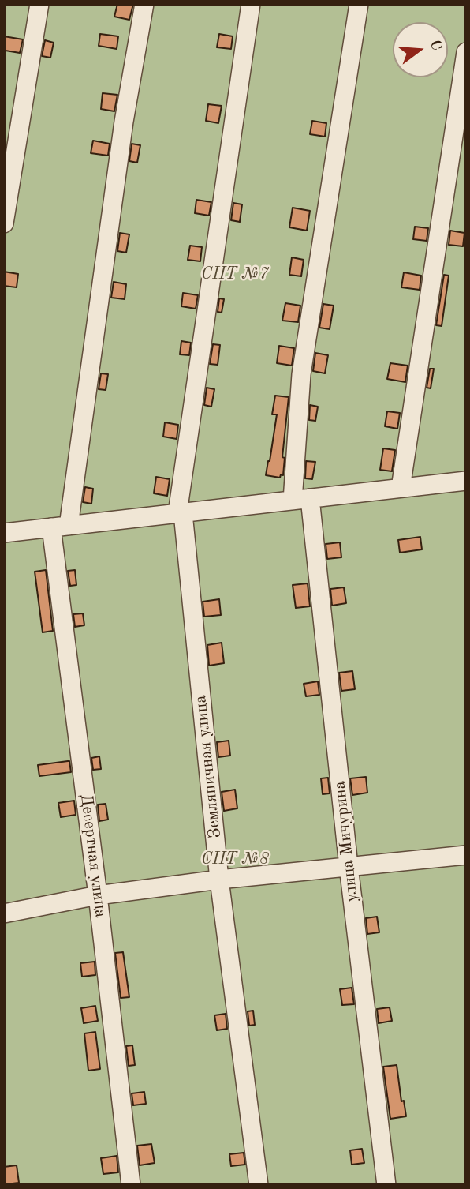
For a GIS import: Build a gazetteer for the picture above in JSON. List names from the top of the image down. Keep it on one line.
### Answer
{"streets":{"street":["Земляничная улица","улица Мичурина","Десертная улица"]},"parks":["СНТ №7","СНТ №8"],"north":"right"}
